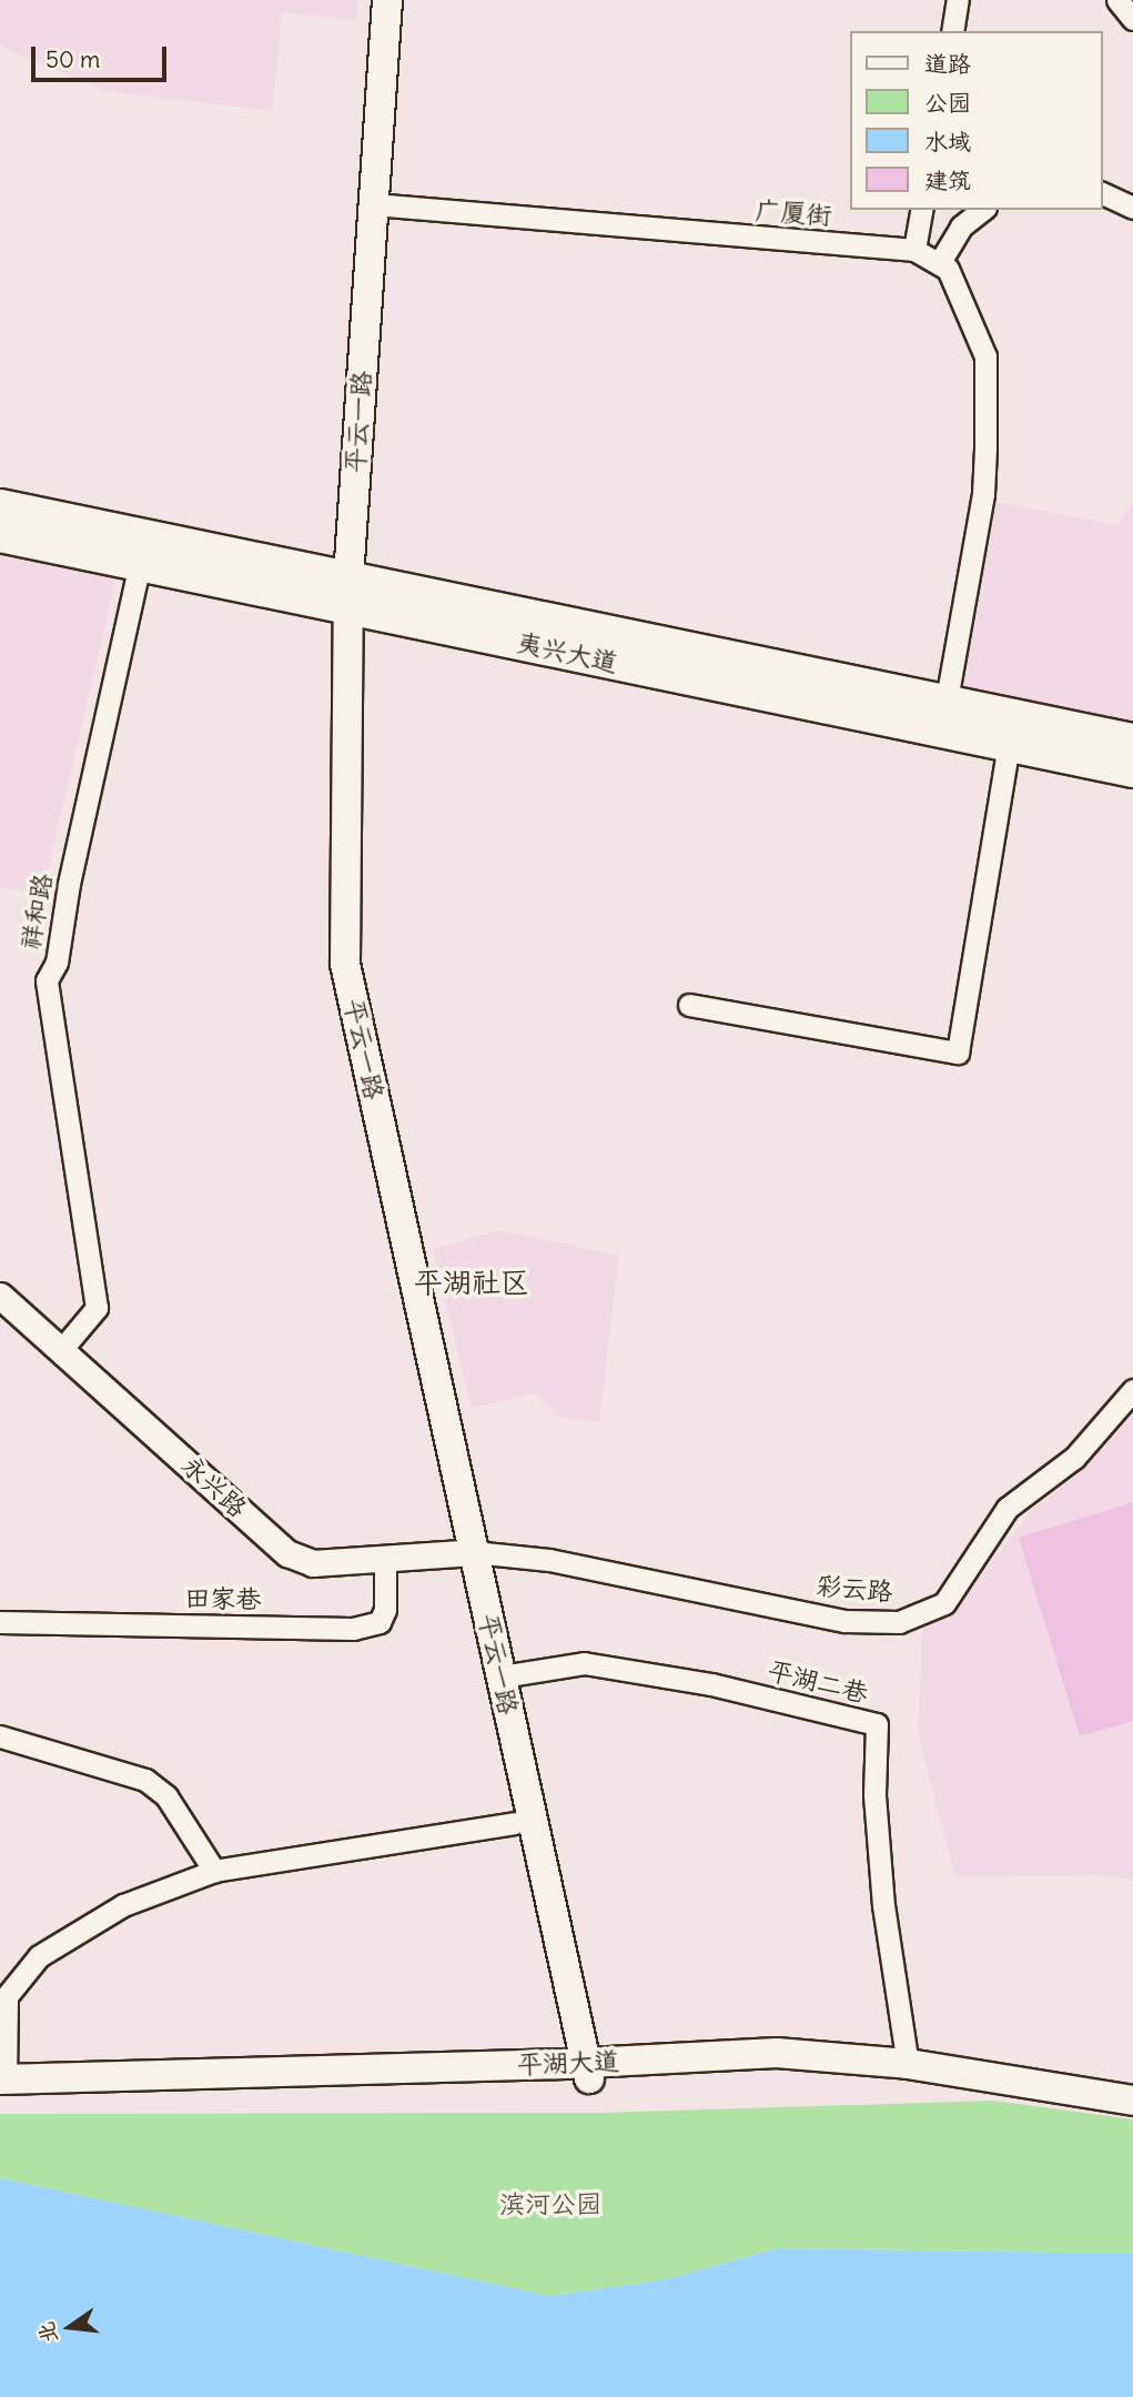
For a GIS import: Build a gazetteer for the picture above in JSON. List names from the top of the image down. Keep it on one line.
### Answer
{"streets":{"main road":["平云一路","夷兴大道","平湖大道"],"street":["广厦街","祥和路","永兴路","彩云路","田家巷","平湖二巷"]},"crossings":[["广厦街","平云一路"],["平云一路","夷兴大道"],["平云一路","永兴路"],["平云一路","彩云路"],["平云一路","平湖二巷"],["平云一路","平湖大道"],["夷兴大道","祥和路"],["祥和路","永兴路"],["永兴路","彩云路"],["永兴路","田家巷"],["平湖二巷","平湖大道"]],"districts":["平湖社区"],"parks":["滨河公园"],"legend":["道路","公园","水域","建筑"],"scale_bar":"50 m","north":"left"}
